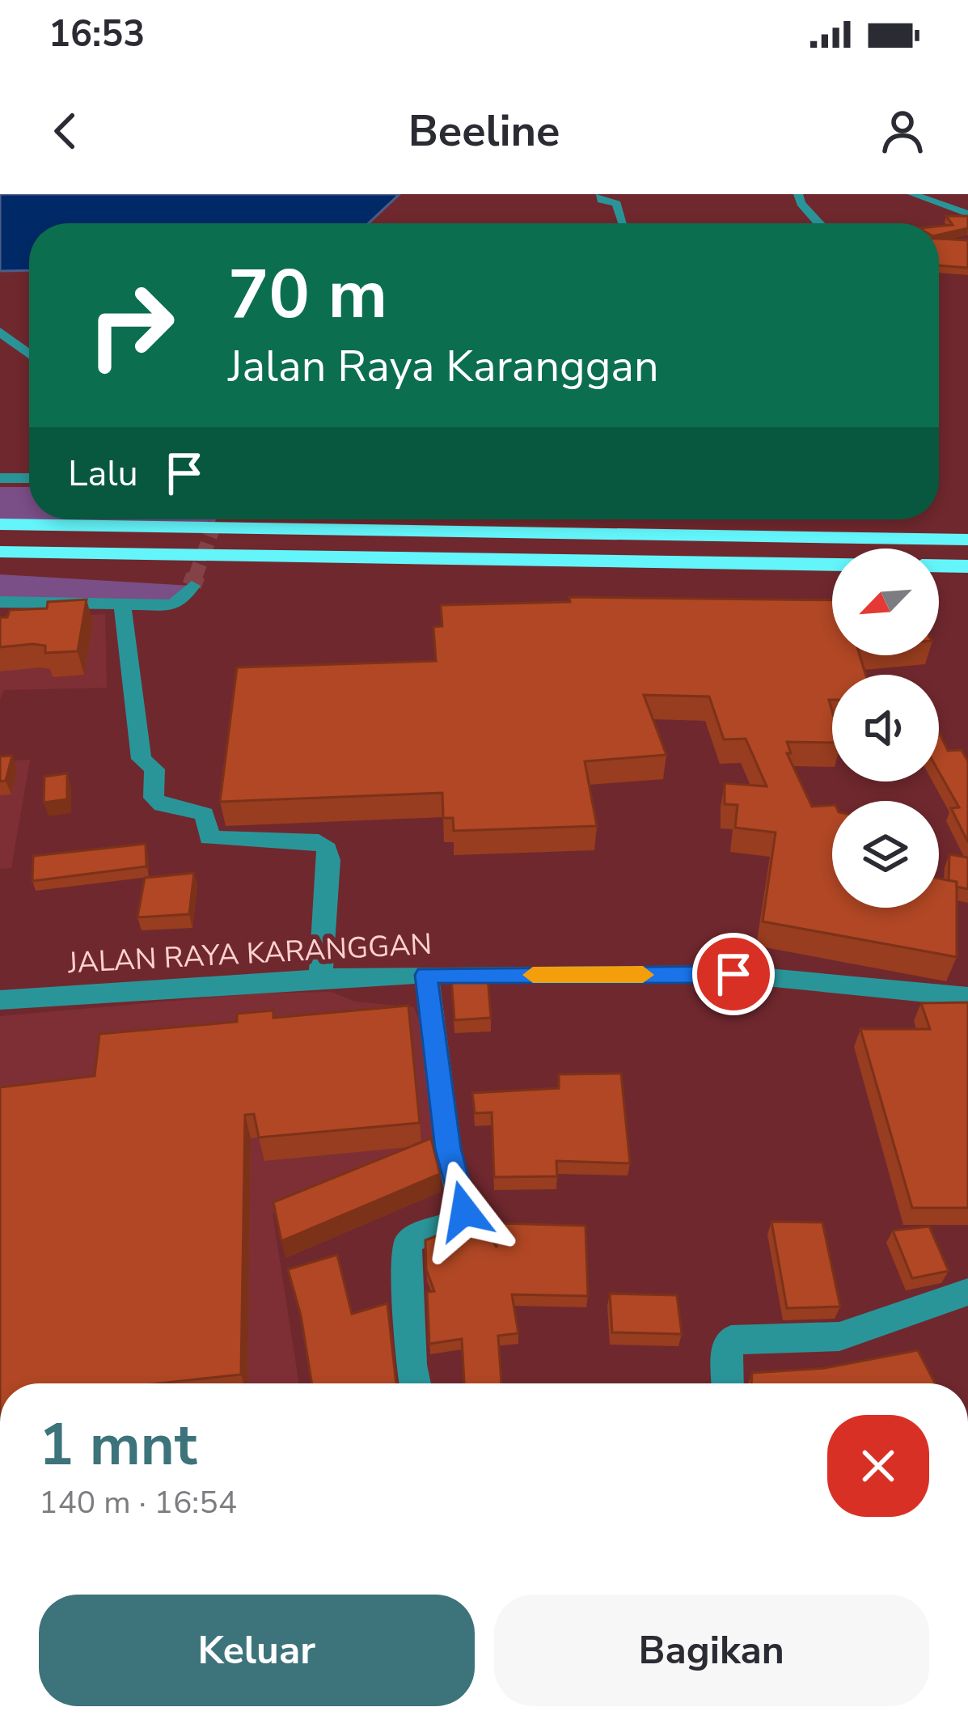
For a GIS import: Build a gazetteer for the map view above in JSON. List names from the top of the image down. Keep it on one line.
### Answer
{"streets":{"street":["JALAN RAYA KARANGGAN"]},"north":"bottom left","page":{"status":"16:53","header":"Beeline","turn":["70 m","Jalan Raya Karanggan"],"then":"Lalu","heading":["1 mnt","140 m · 16:54"],"buttons":["Keluar","Bagikan"]}}
